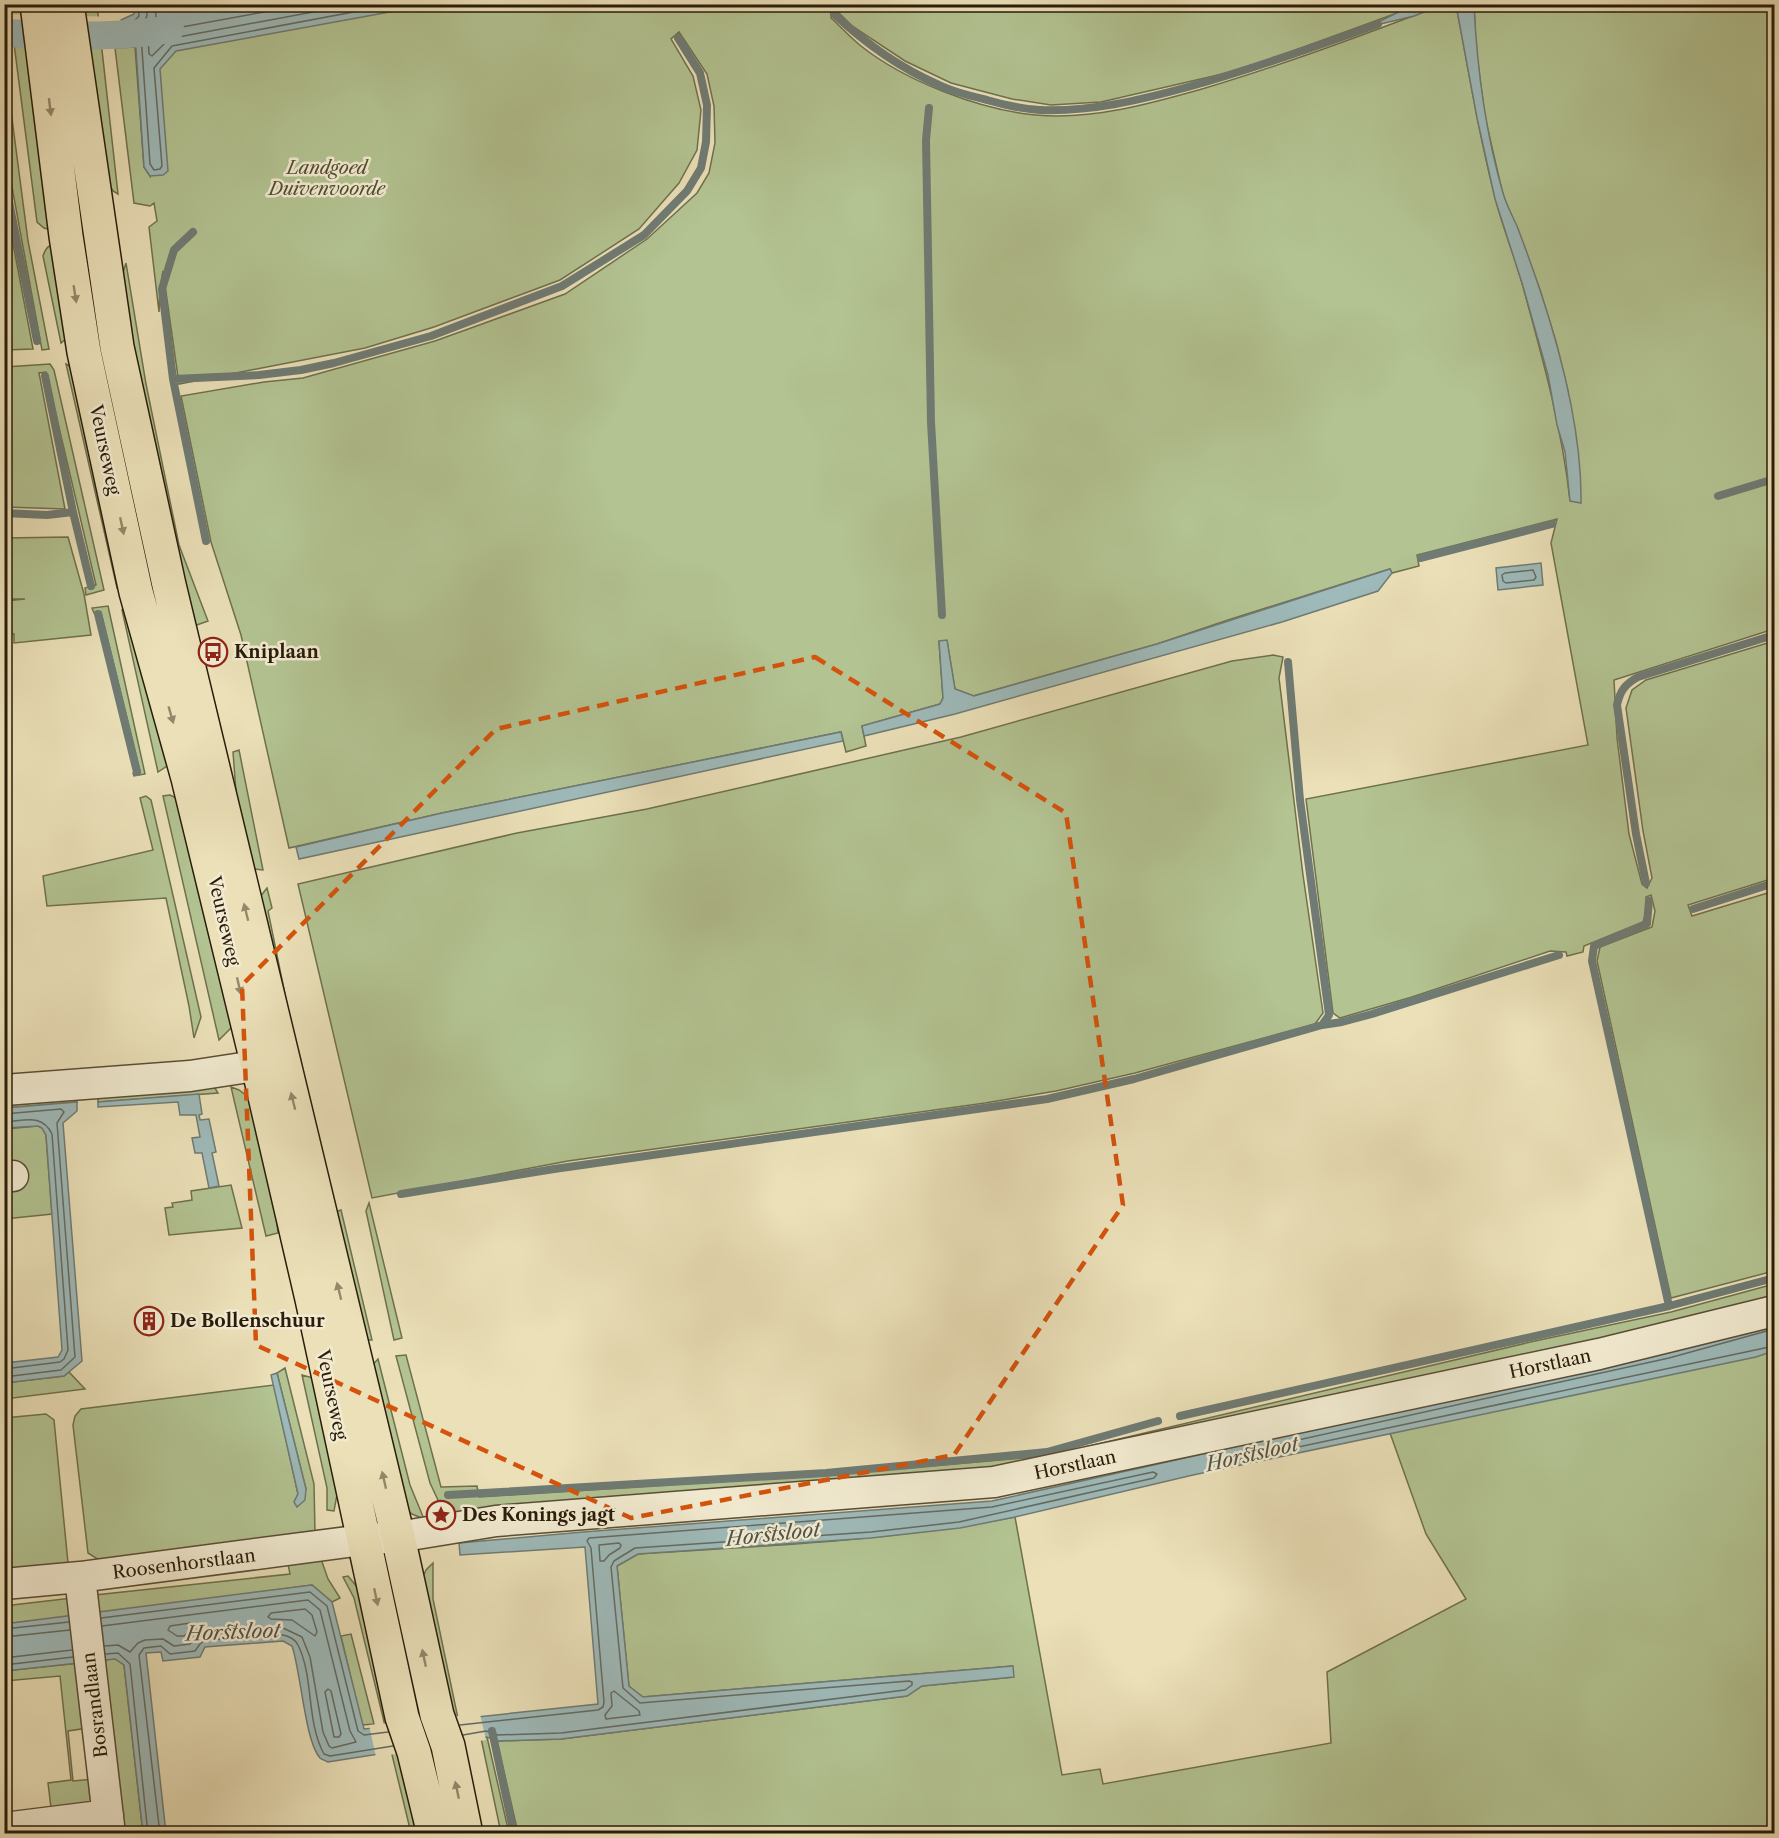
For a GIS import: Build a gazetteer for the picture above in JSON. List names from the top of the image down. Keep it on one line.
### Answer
{"streets":{"main road":["Veurseweg"],"street":["Horstlaan","Roosenhorstlaan","Bosrandlaan"]},"crossings":[["Veurseweg","Horstlaan"],["Veurseweg","Roosenhorstlaan"],["Horstlaan","Roosenhorstlaan"],["Roosenhorstlaan","Bosrandlaan"]],"water":["Horstsloot"],"parks":["Landgoed Duivenvoorde"],"places":{"bus stop":["Kniplaan"],"building":["De Bollenschuur"],"place":["Des Konings jagt"]}}
